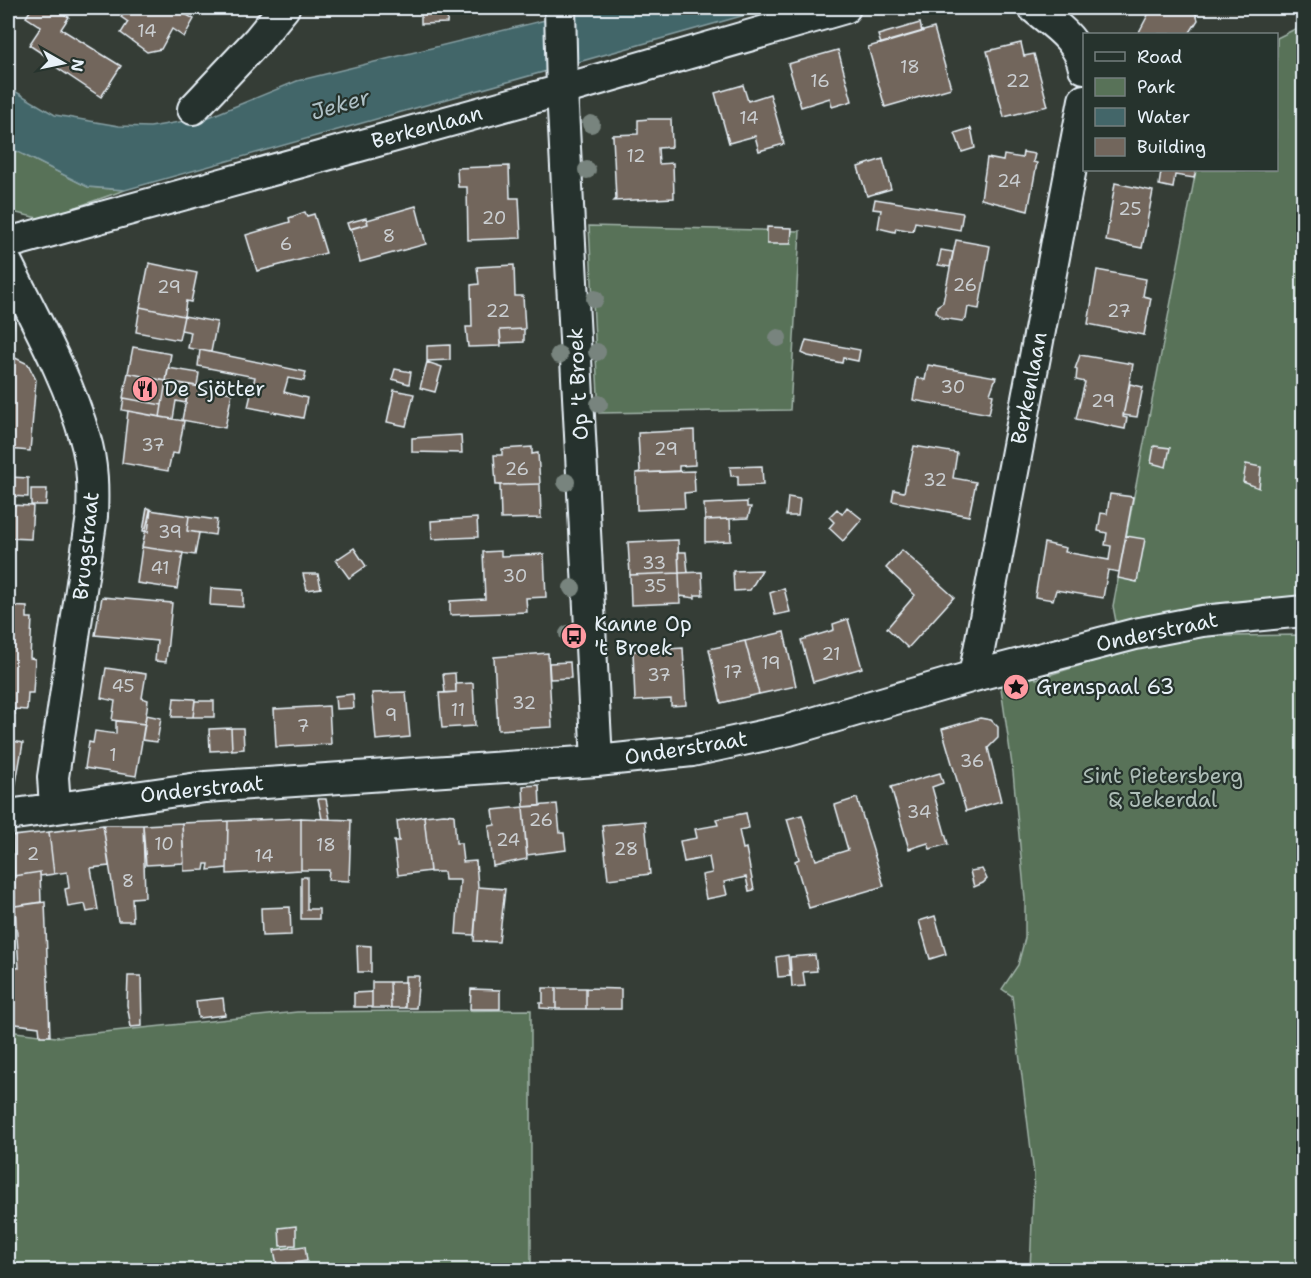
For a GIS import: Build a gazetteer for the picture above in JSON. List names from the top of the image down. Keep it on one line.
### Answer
{"streets":{"street":["Berkenlaan","Op 't Broek","Brugstraat","Onderstraat"]},"crossings":[["Berkenlaan","Op 't Broek"],["Berkenlaan","Onderstraat"],["Op 't Broek","Onderstraat"],["Brugstraat","Onderstraat"]],"water":["Jeker"],"parks":["Sint Pietersberg & Jekerdal"],"places":{"restaurant":["De Sjötter"],"bus stop":["Kanne Op 't Broek"],"place":["Grenspaal 63"]},"house_numbers":["14","18","16","22","14","12","24","25","20","8","6","26","29","22","27","30","29","37","29","26","32","39","33","41","30","35","21","19","17","37","45","32","11","9","7","1","36","34","26","24","10","18","28","2","14","8"],"legend":["Road","Park","Water","Building"],"north":"right"}
